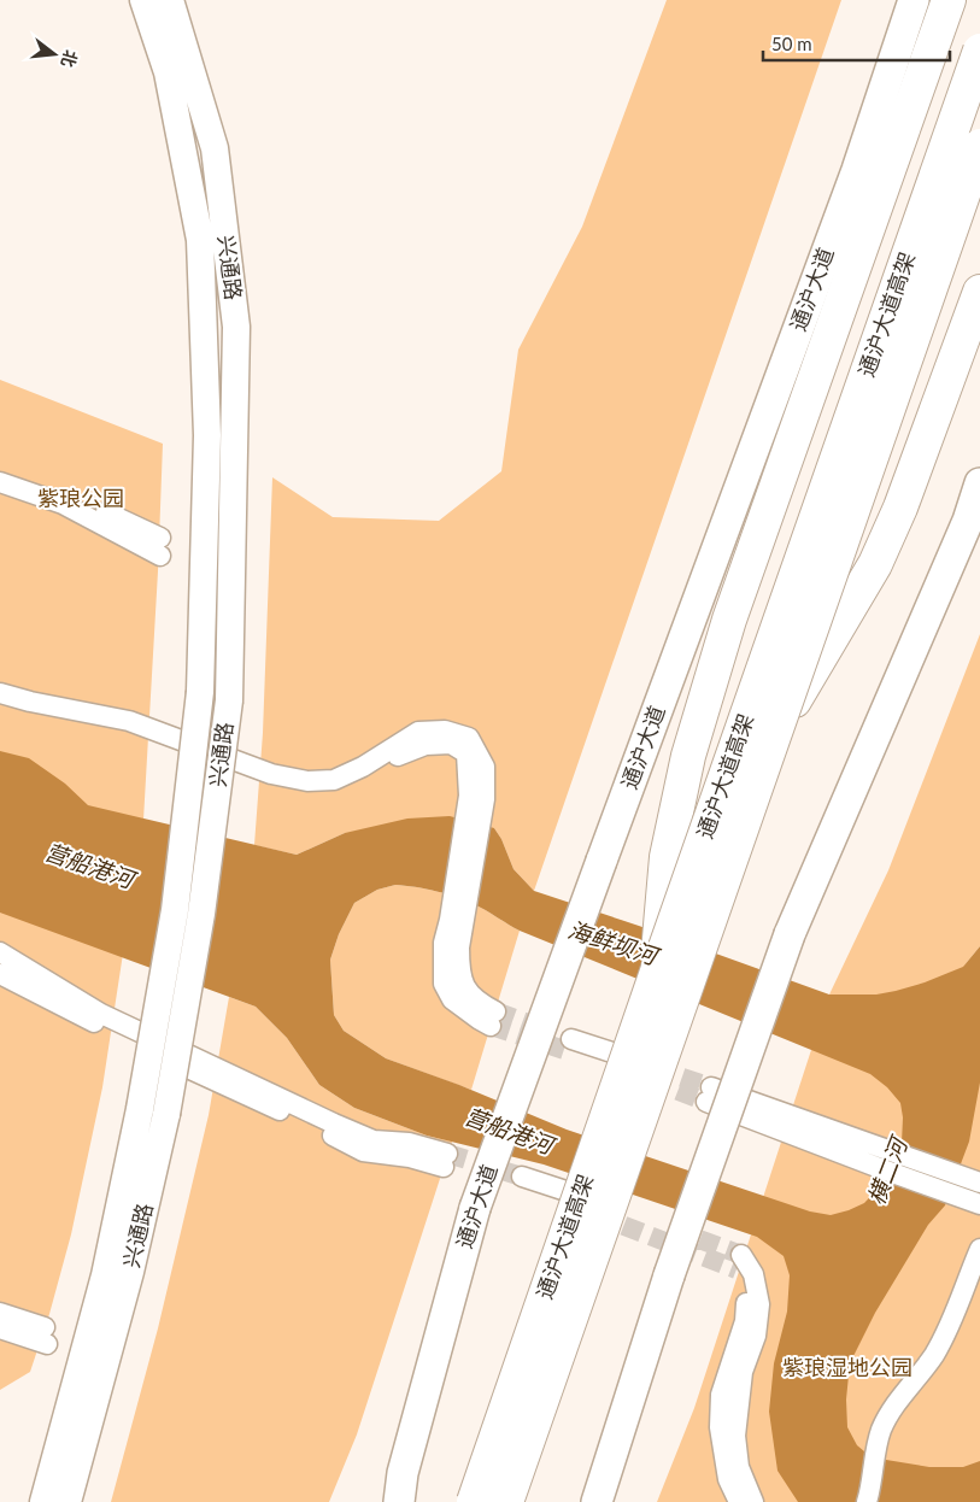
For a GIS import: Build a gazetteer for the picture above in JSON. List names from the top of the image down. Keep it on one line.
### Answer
{"streets":{"highway":["通沪大道高架"],"main road":["通沪大道"],"street":["兴通路"]},"water":["营船港河","海鲜坝河","横二河"],"parks":["紫琅公园","紫琅湿地公园"],"scale_bar":"50 m","north":"right"}
